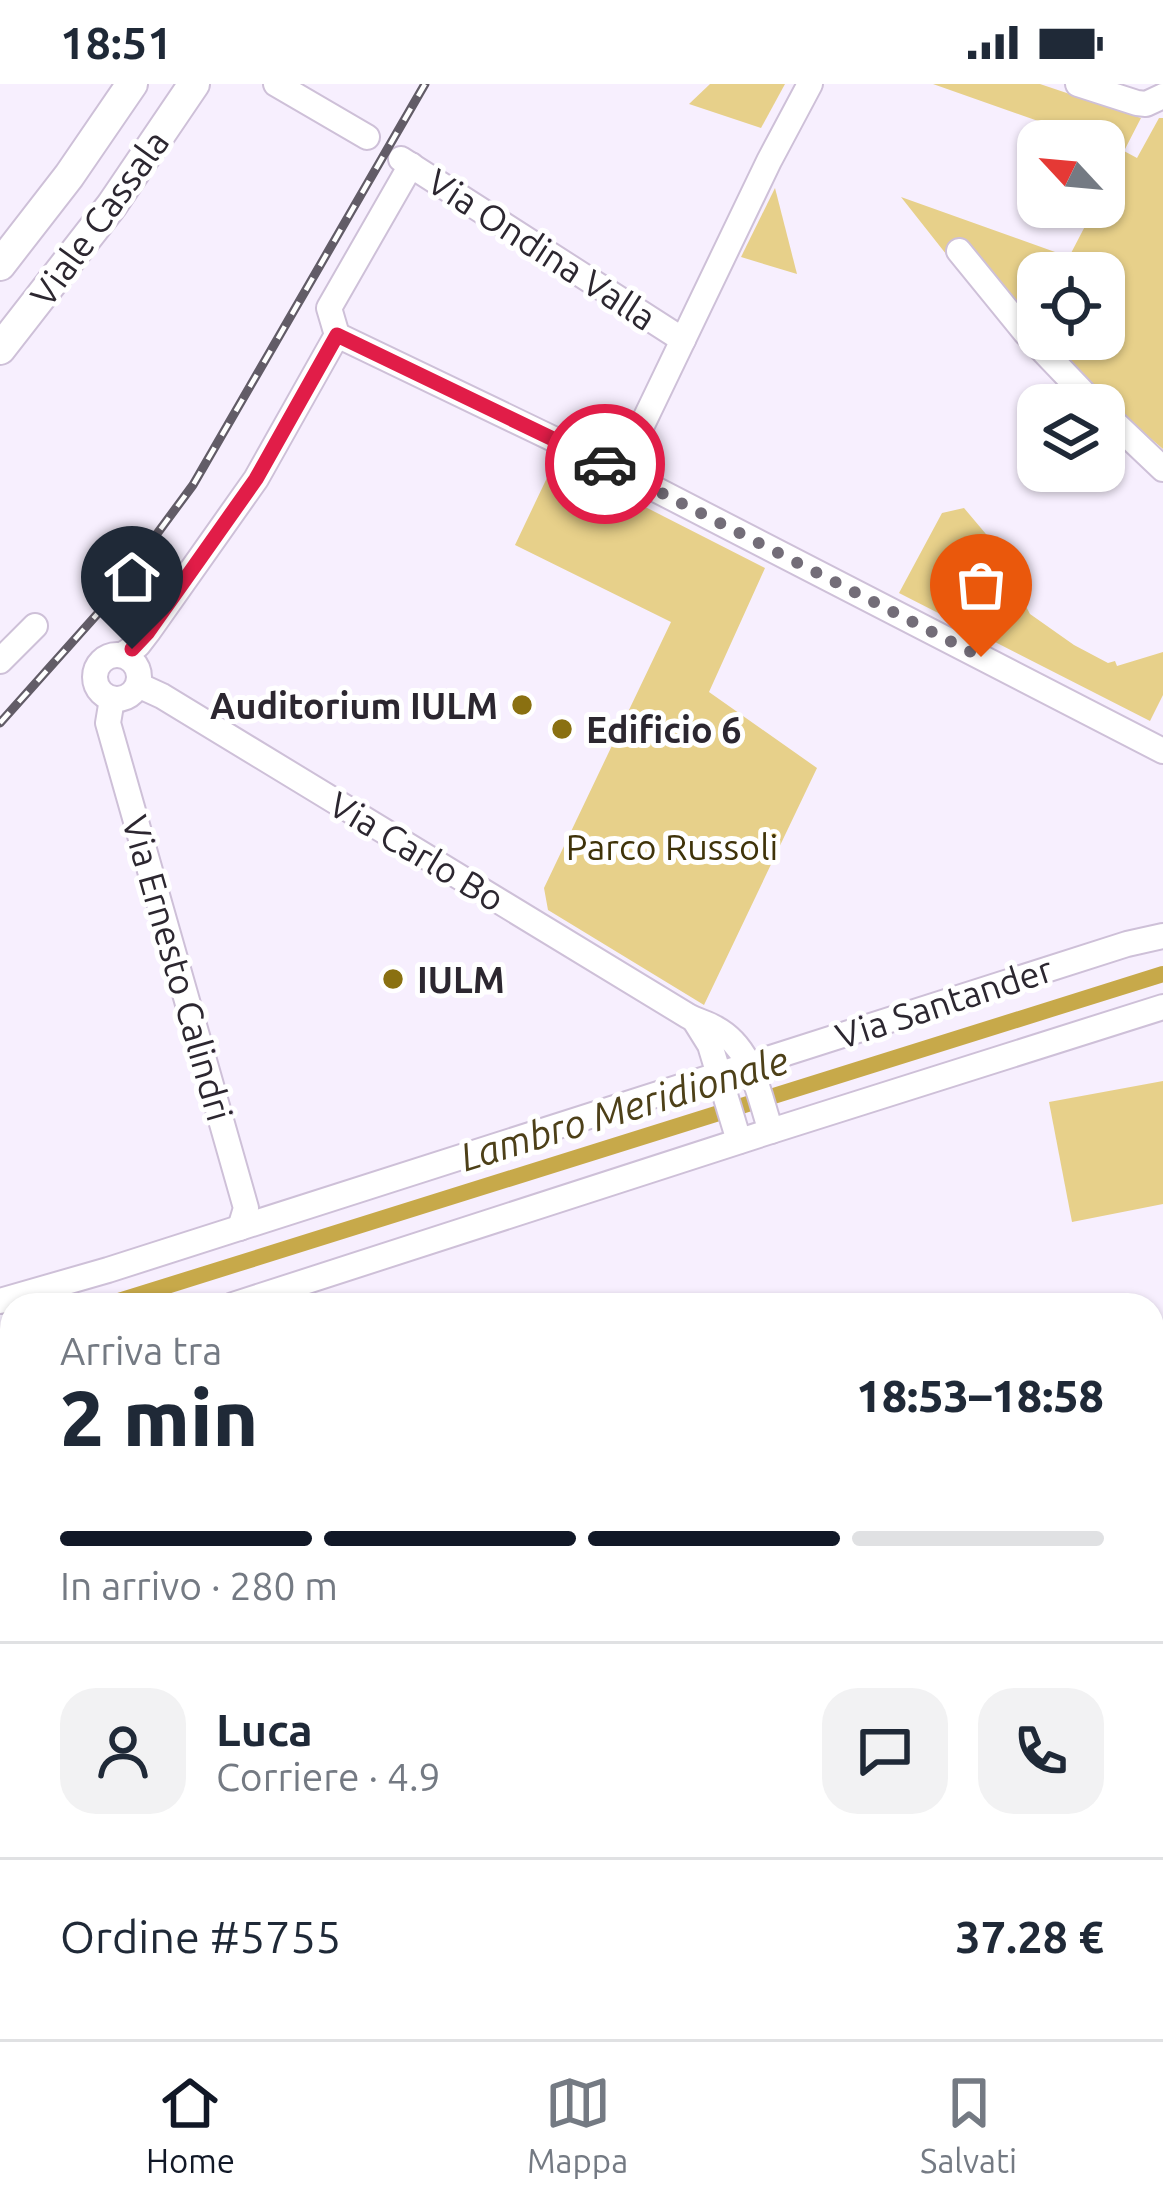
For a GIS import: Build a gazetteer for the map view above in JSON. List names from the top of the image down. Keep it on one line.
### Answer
{"streets":{"main road":["Viale Cassala"],"street":["Via Ondina Valla","Via Carlo Bo","Via Ernesto Calindri","Via Santander"]},"crossings":[["Via Carlo Bo","Via Ernesto Calindri"],["Via Carlo Bo","Via Santander"],["Via Ernesto Calindri","Via Santander"]],"water":["Lambro Meridionale"],"parks":["Parco Russoli"],"places":["Auditorium IULM","Edificio 6","IULM"],"north":"top left","page":{"status":"18:51","heading":["2 min","Arriva tra","18:53–18:58"],"panel":["Luca","Corriere · 4.9","Ordine #5755","37.28 €"],"bar":"In arrivo · 280 m","tabs":["Home","Mappa","Salvati"]}}
